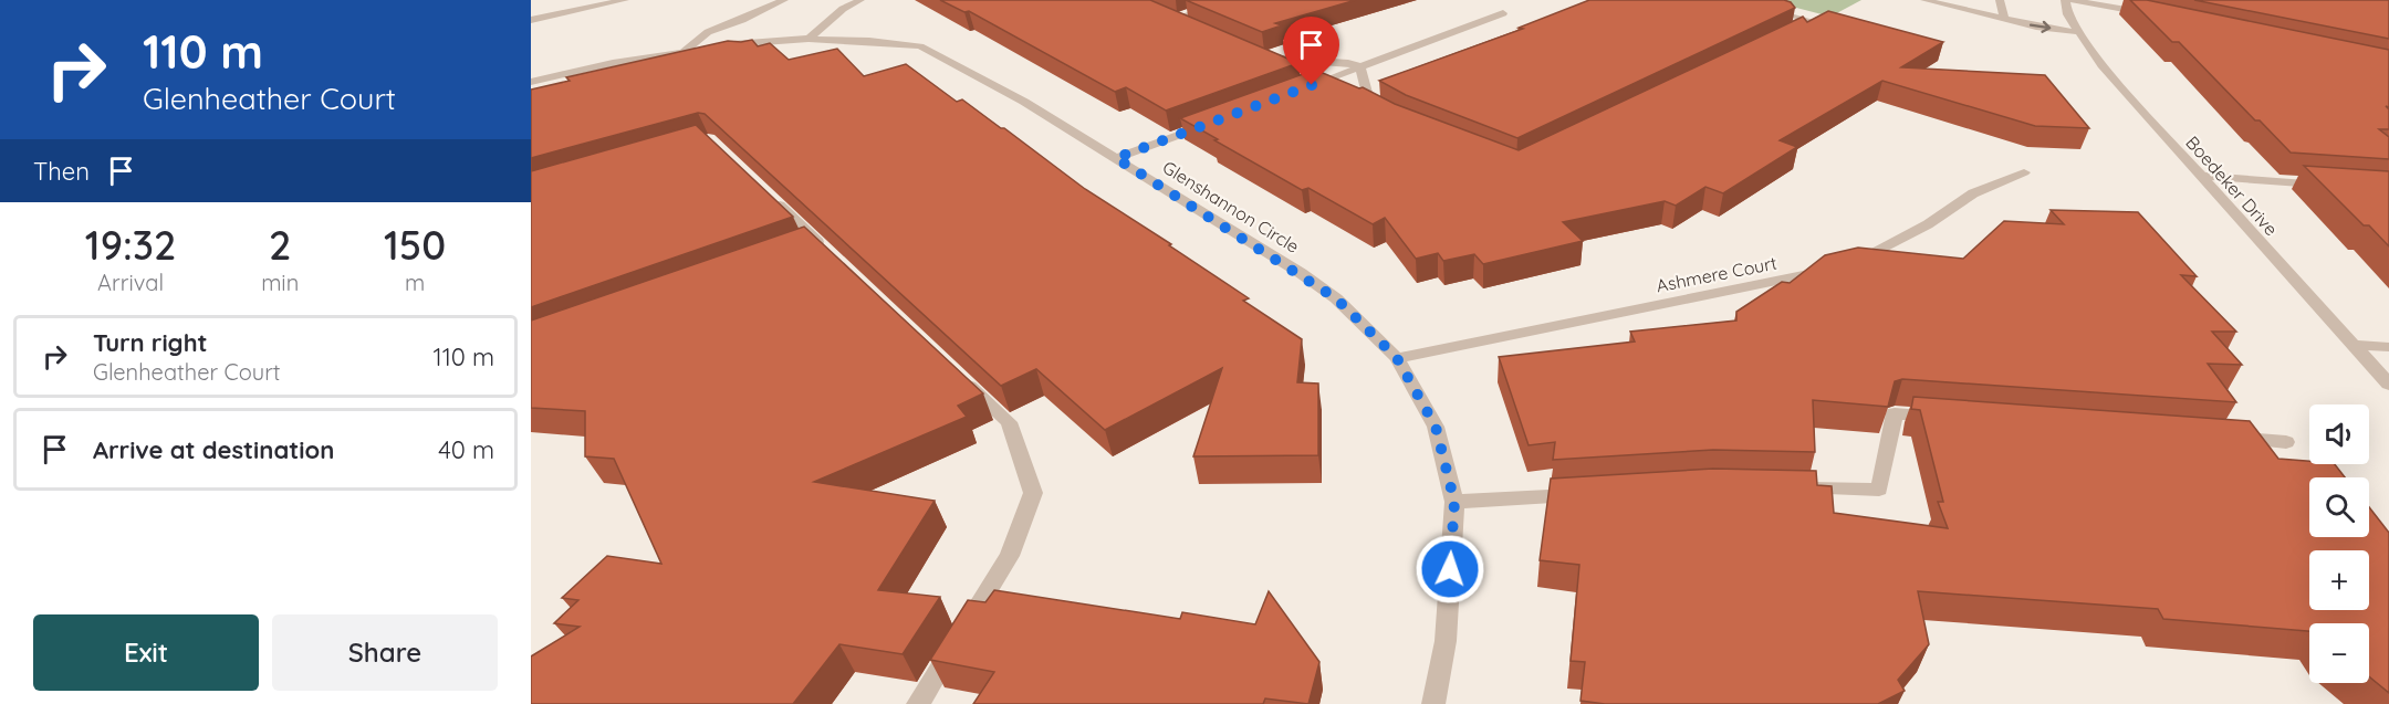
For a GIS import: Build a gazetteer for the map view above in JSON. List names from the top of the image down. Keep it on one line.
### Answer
{"streets":{"street":["Boedeker Drive","Glenshannon Circle","Ashmere Court"]},"crossings":[["Glenshannon Circle","Ashmere Court"]],"page":{"turn":["110 m","Glenheather Court"],"then":"Then","eta":["19:32","Arrival","2","min","150","m"],"list":[{"name":"Turn right","note":"Glenheather Court","value":"110 m"},{"name":"Arrive at destination","value":"40 m"}],"map_buttons":["+","−"],"buttons":["Exit","Share"]}}
